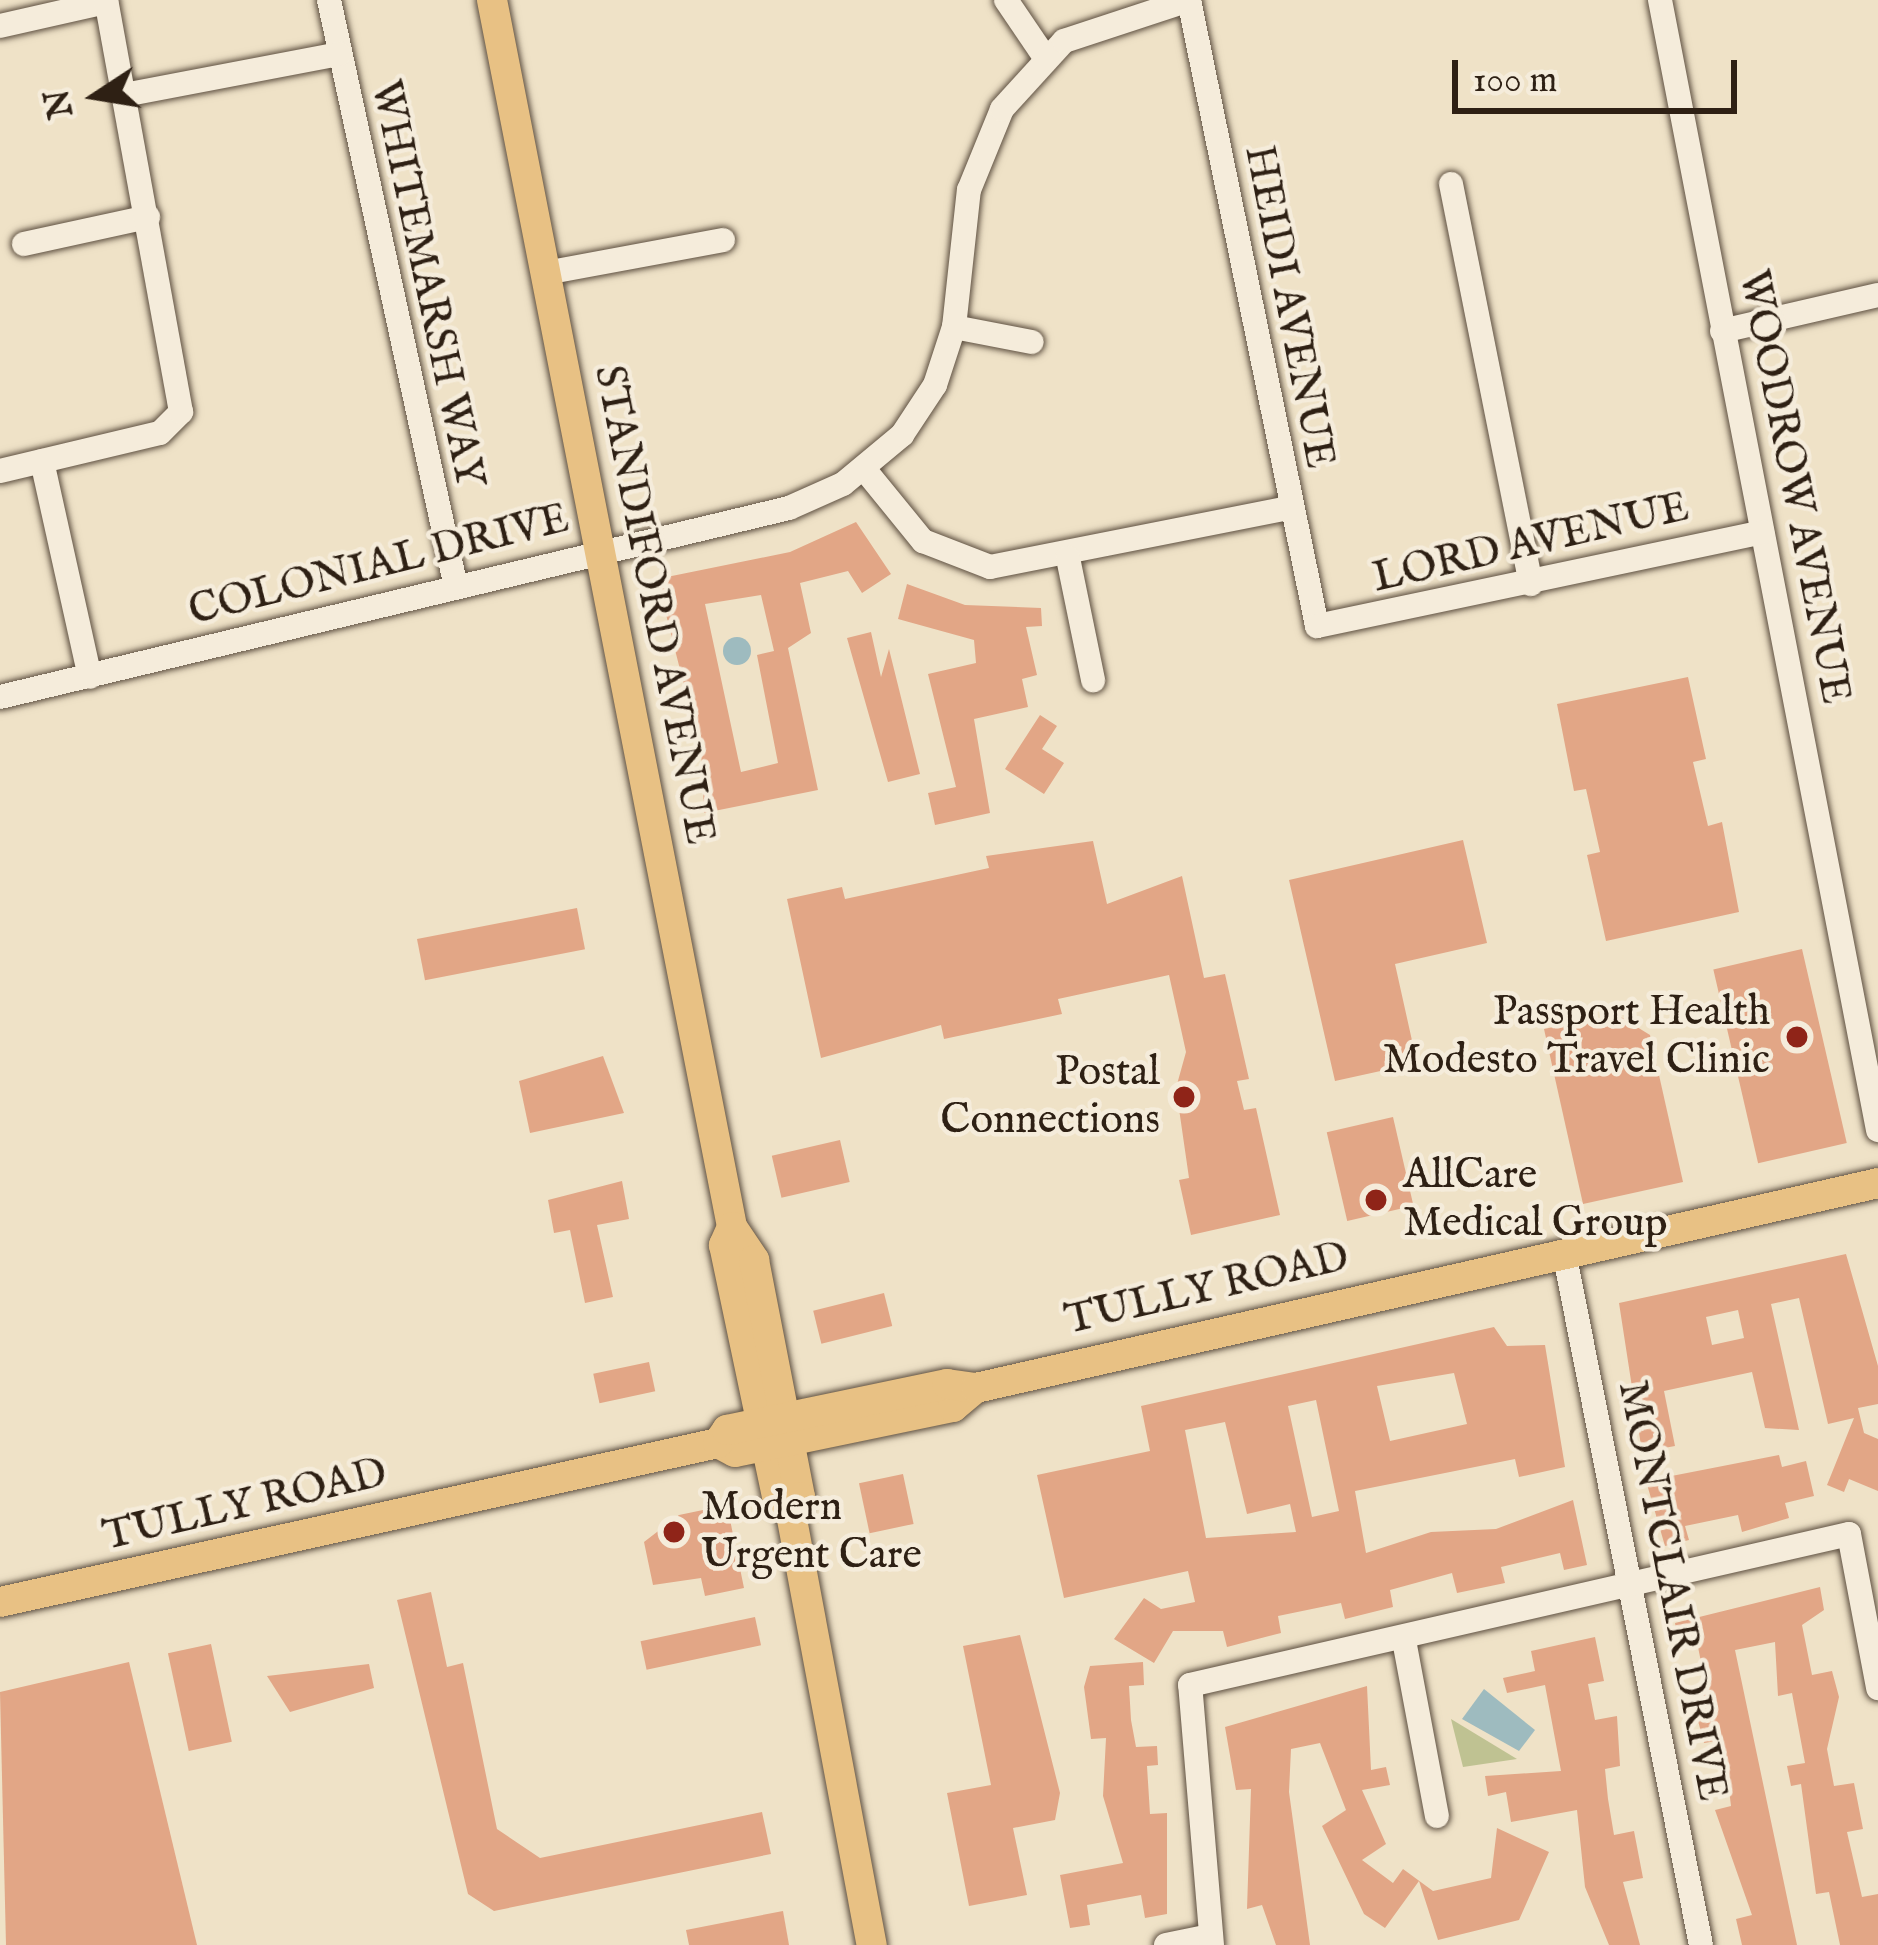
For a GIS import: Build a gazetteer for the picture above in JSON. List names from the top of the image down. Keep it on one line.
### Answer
{"streets":{"main road":["STANDIFORD AVENUE","TULLY ROAD"],"street":["WHITEMARSH WAY","HEIDI AVENUE","WOODROW AVENUE","LORD AVENUE","COLONIAL DRIVE","MONTCLAIR DRIVE"]},"crossings":[["WHITEMARSH WAY","COLONIAL DRIVE"],["HEIDI AVENUE","LORD AVENUE"],["HEIDI AVENUE","COLONIAL DRIVE"],["WOODROW AVENUE","LORD AVENUE"],["COLONIAL DRIVE","STANDIFORD AVENUE"],["STANDIFORD AVENUE","TULLY ROAD"],["TULLY ROAD","MONTCLAIR DRIVE"]],"places":["Passport Health Modesto Travel Clinic","Postal Connections","AllCare Medical Group","Modern Urgent Care"],"scale_bar":"100 m","north":"left"}
